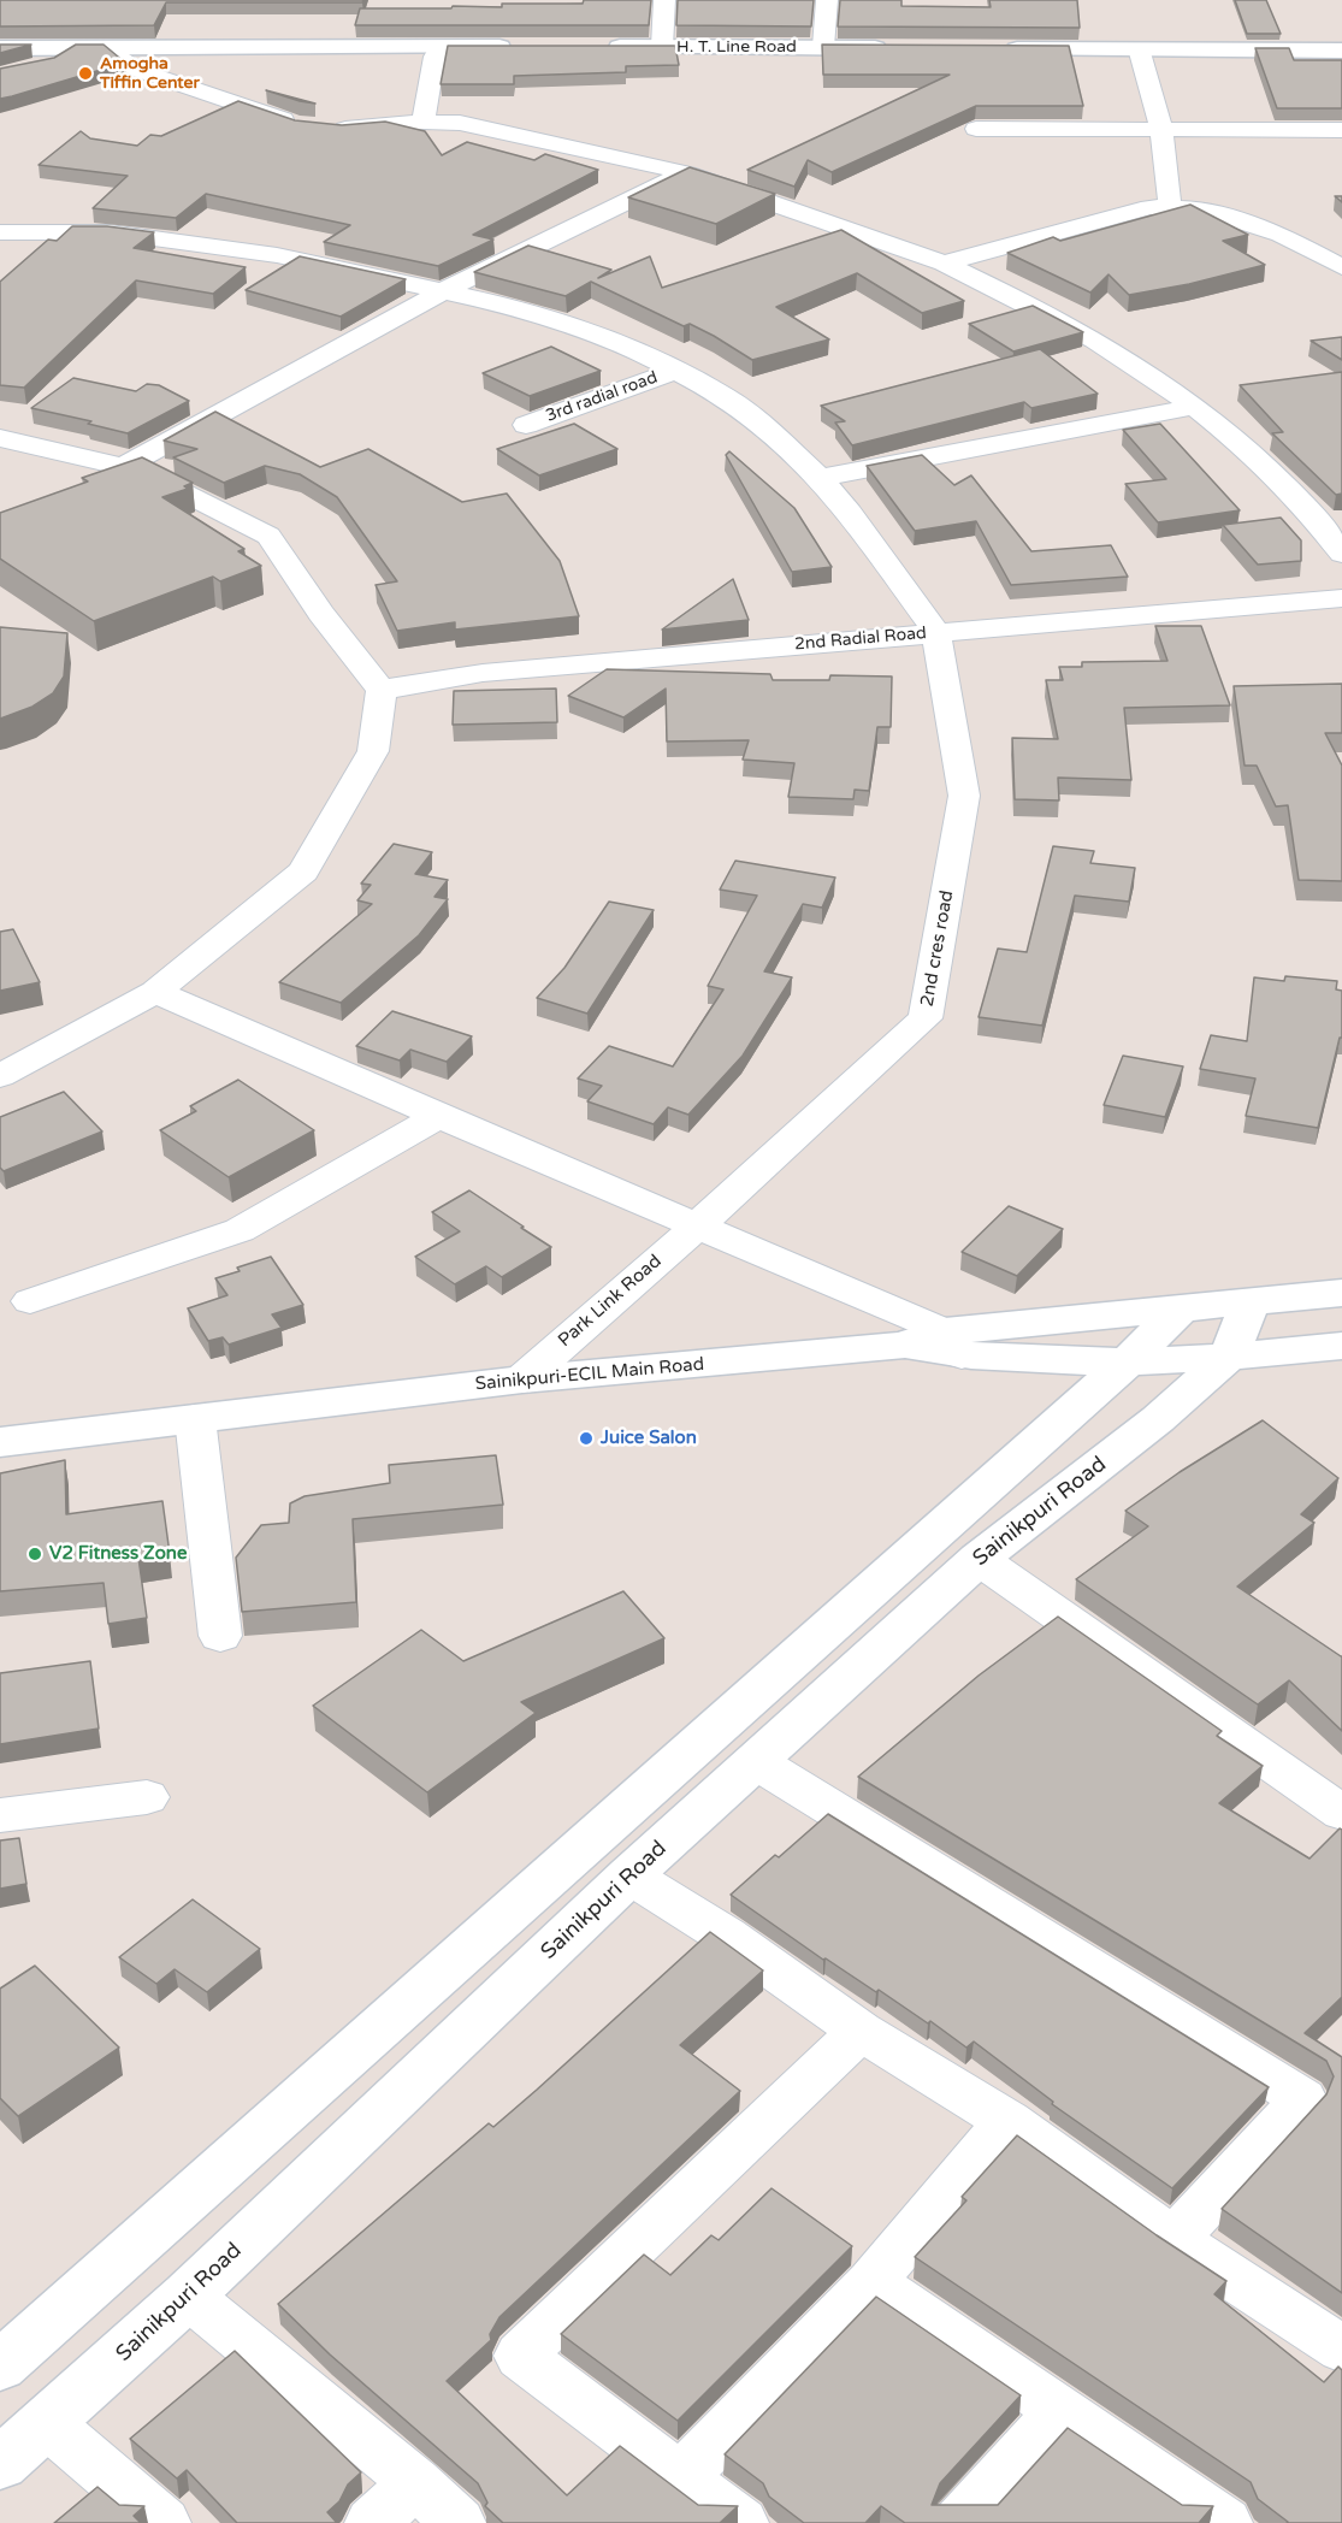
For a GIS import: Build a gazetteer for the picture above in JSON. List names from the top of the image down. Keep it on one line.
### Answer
{"streets":{"main road":["H. T. Line Road","Sainikpuri-ECIL Main Road","Sainikpuri Road"],"street":["3rd radial road","2nd Radial Road","2nd cres road","Park Link Road"]},"crossings":[["2nd Radial Road","2nd cres road"],["2nd cres road","Park Link Road"],["Park Link Road","Sainikpuri-ECIL Main Road"]],"places":["Amogha Tiffin Center","Juice Salon","V2 Fitness Zone"]}
